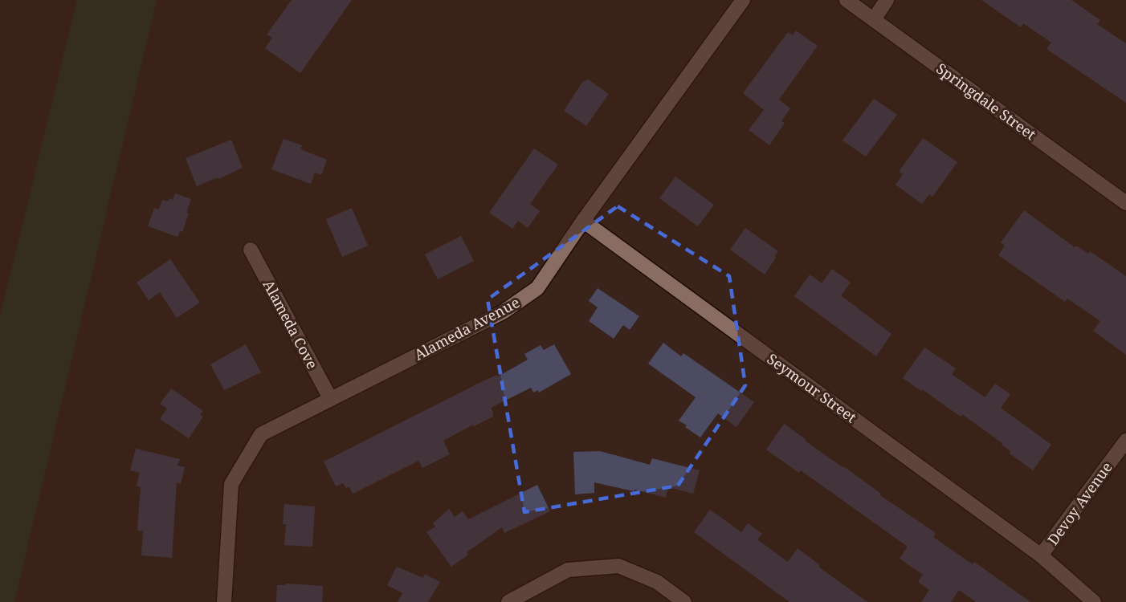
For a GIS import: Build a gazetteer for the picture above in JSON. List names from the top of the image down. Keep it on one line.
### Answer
{"streets":{"street":["Springdale Street","Alameda Cove","Alameda Avenue","Seymour Street","Devoy Avenue"]},"crossings":[["Alameda Cove","Alameda Avenue"],["Alameda Avenue","Seymour Street"],["Seymour Street","Devoy Avenue"]]}
